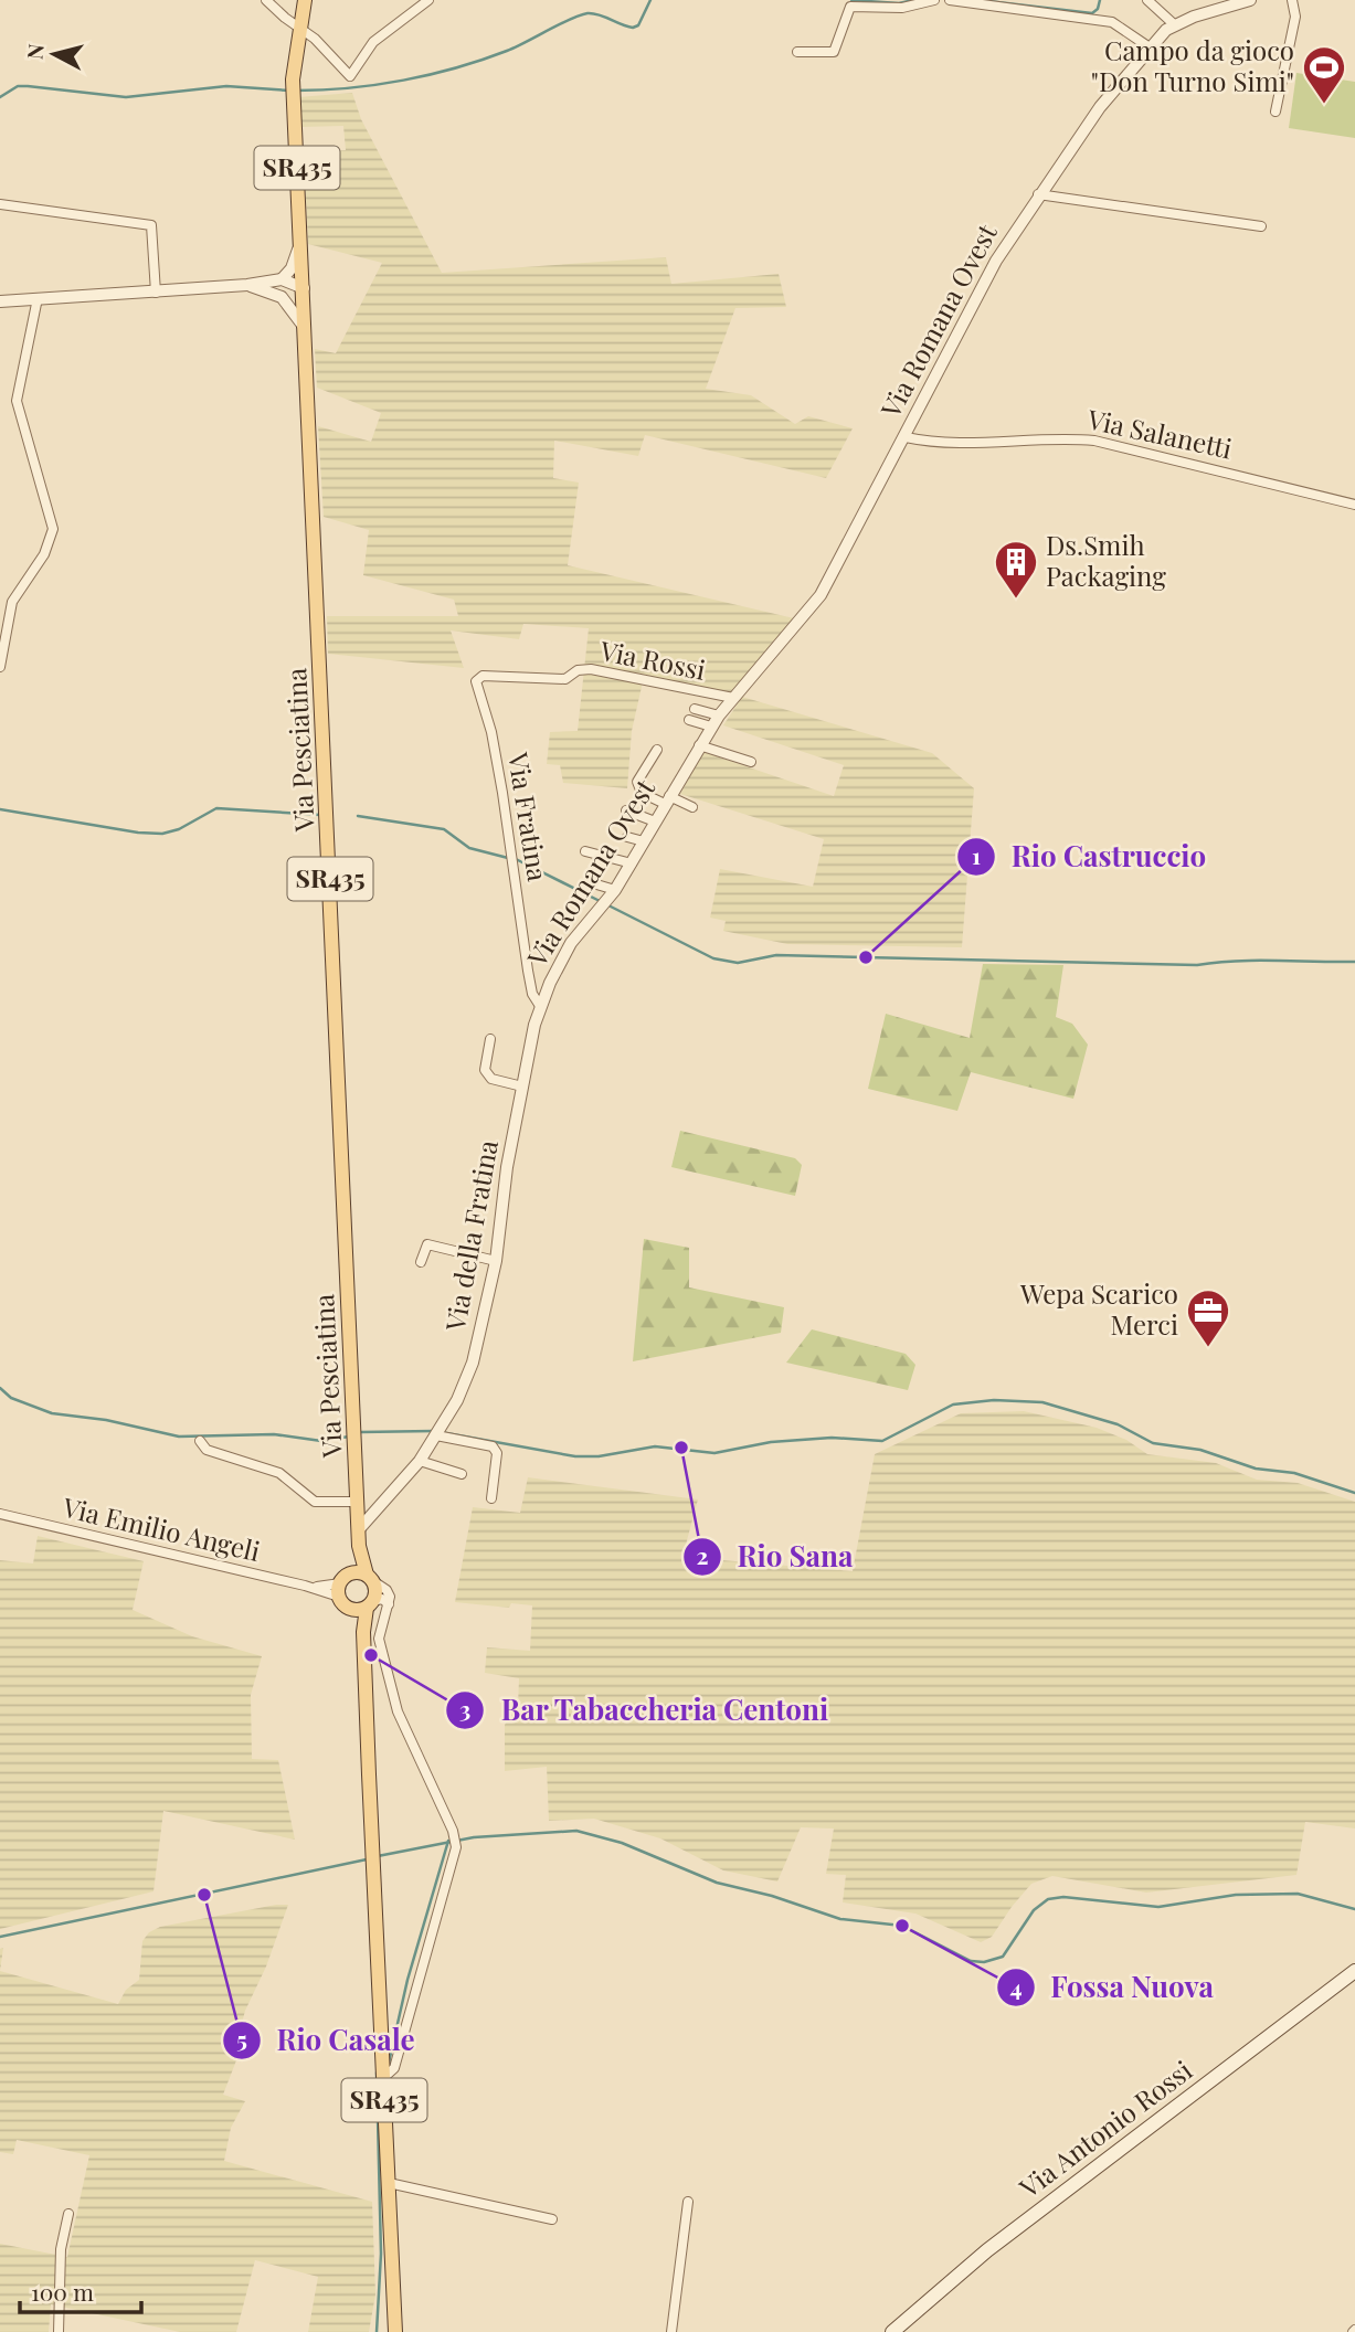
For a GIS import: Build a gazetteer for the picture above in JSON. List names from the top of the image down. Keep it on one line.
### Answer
{"streets":{"main road":["SR435","Via Pesciatina","Via Antonio Rossi"],"street":["Via Romana Ovest","Via Salanetti","Via Rossi","Via Fratina","Via della Fratina","Via Emilio Angeli"]},"crossings":[["Via Romana Ovest","Via Salanetti"],["Via Romana Ovest","Via Rossi"],["Via Romana Ovest","Via Fratina"],["Via Romana Ovest","Via della Fratina"],["Via Rossi","Via Fratina"],["Via Pesciatina","Via della Fratina"],["Via Pesciatina","Via Emilio Angeli"],["Via Fratina","Via della Fratina"]],"places":{"sports":["Campo da gioco \"Don Turno Simi\""],"building":["Ds.Smih Packaging"],"other":["Rio Castruccio","Rio Sana","Bar Tabaccheria Centoni","Rio Casale","Fossa Nuova"],"office":["Wepa Scarico Merci"]},"scale_bar":"100 m","north":"left"}
